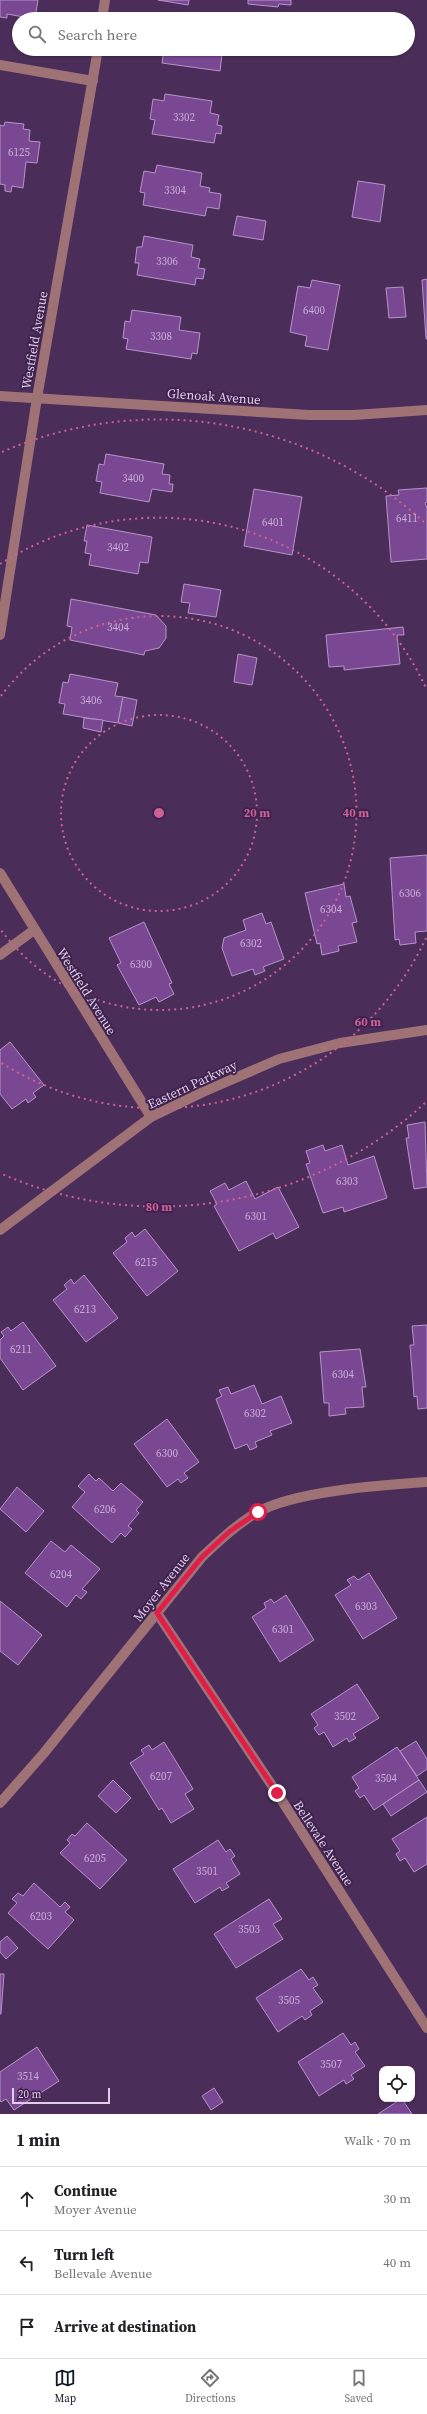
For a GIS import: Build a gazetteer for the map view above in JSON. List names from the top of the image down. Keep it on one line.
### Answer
{"streets":{"street":["Westfield Avenue","Glenoak Avenue","Eastern Parkway","Moyer Avenue","Bellevale Avenue"]},"crossings":[["Westfield Avenue","Glenoak Avenue"],["Westfield Avenue","Eastern Parkway"],["Moyer Avenue","Bellevale Avenue"]],"house_numbers":["3302","6125","3304","3306","6400","3308","3400","6411","6401","3402","3404","3406","6306","6304","6302","6300","6303","6301","6215","6213","6211","6304","6302","6300","6206","6204","6303","6301","3502","6207","3504","6205","3501","6203","3503","3505","3507","3514"],"scale_bar":"20 m","page":{"search":"Search here","scale":"20 m","heading":["1 min","Walk · 70 m"],"list":[["Continue","Moyer Avenue","30 m"],["Turn left","Bellevale Avenue","40 m"],"Arrive at destination"],"nav":["Map","Directions","Saved"]},"rings":["20 m","40 m","60 m","80 m"]}
